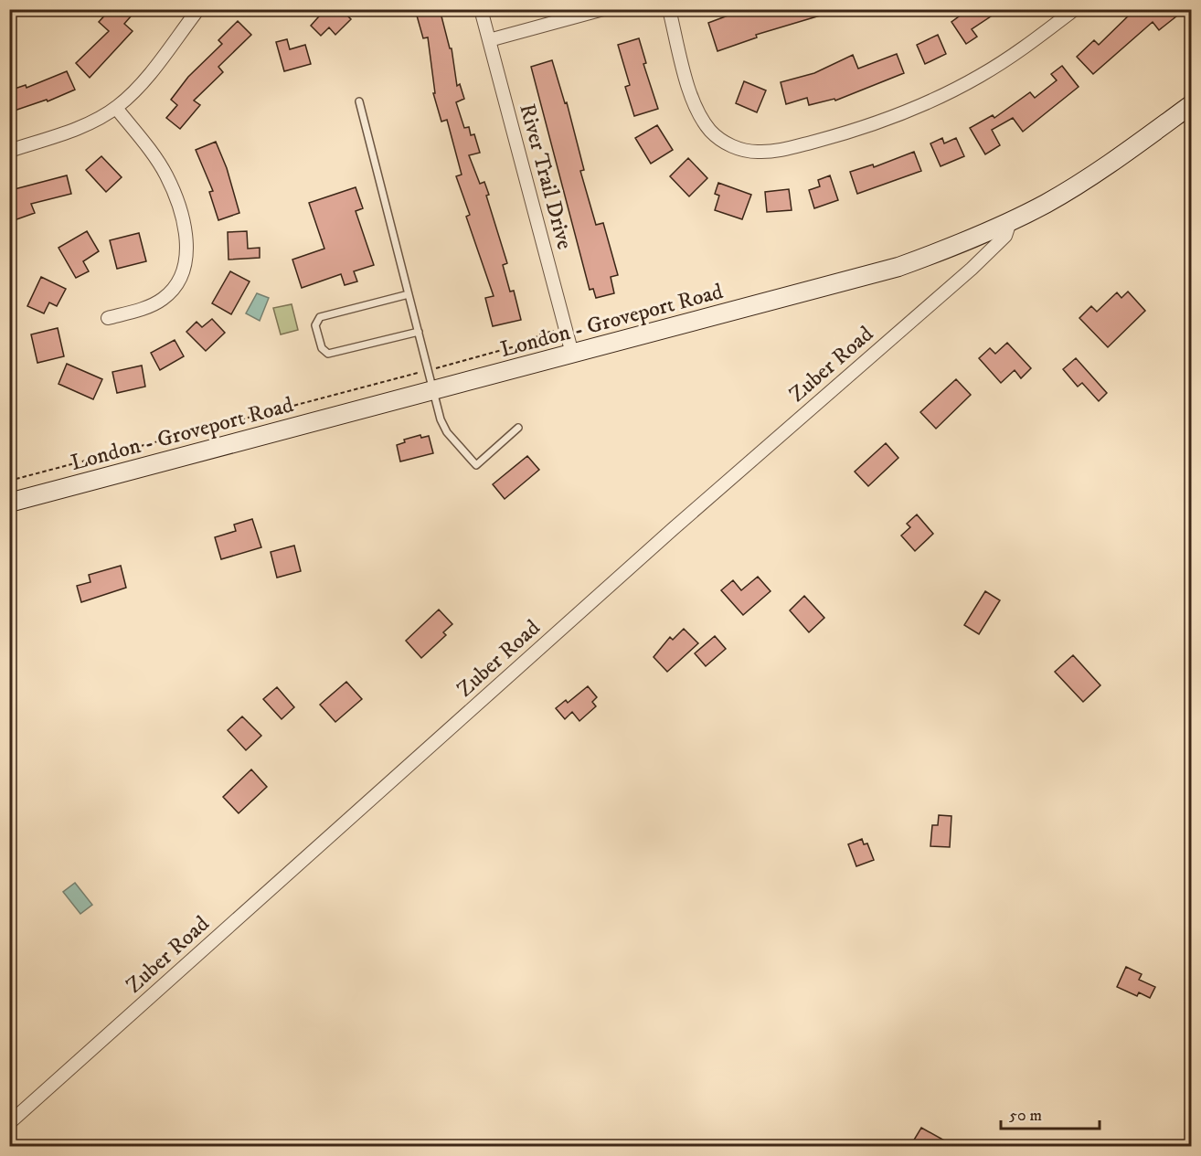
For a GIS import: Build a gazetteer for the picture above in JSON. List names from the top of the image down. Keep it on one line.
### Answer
{"streets":{"main road":["London - Groveport Road"],"street":["River Trail Drive","Zuber Road"]},"crossings":[["River Trail Drive","London - Groveport Road"],["London - Groveport Road","Zuber Road"]],"scale_bar":"50 m"}
